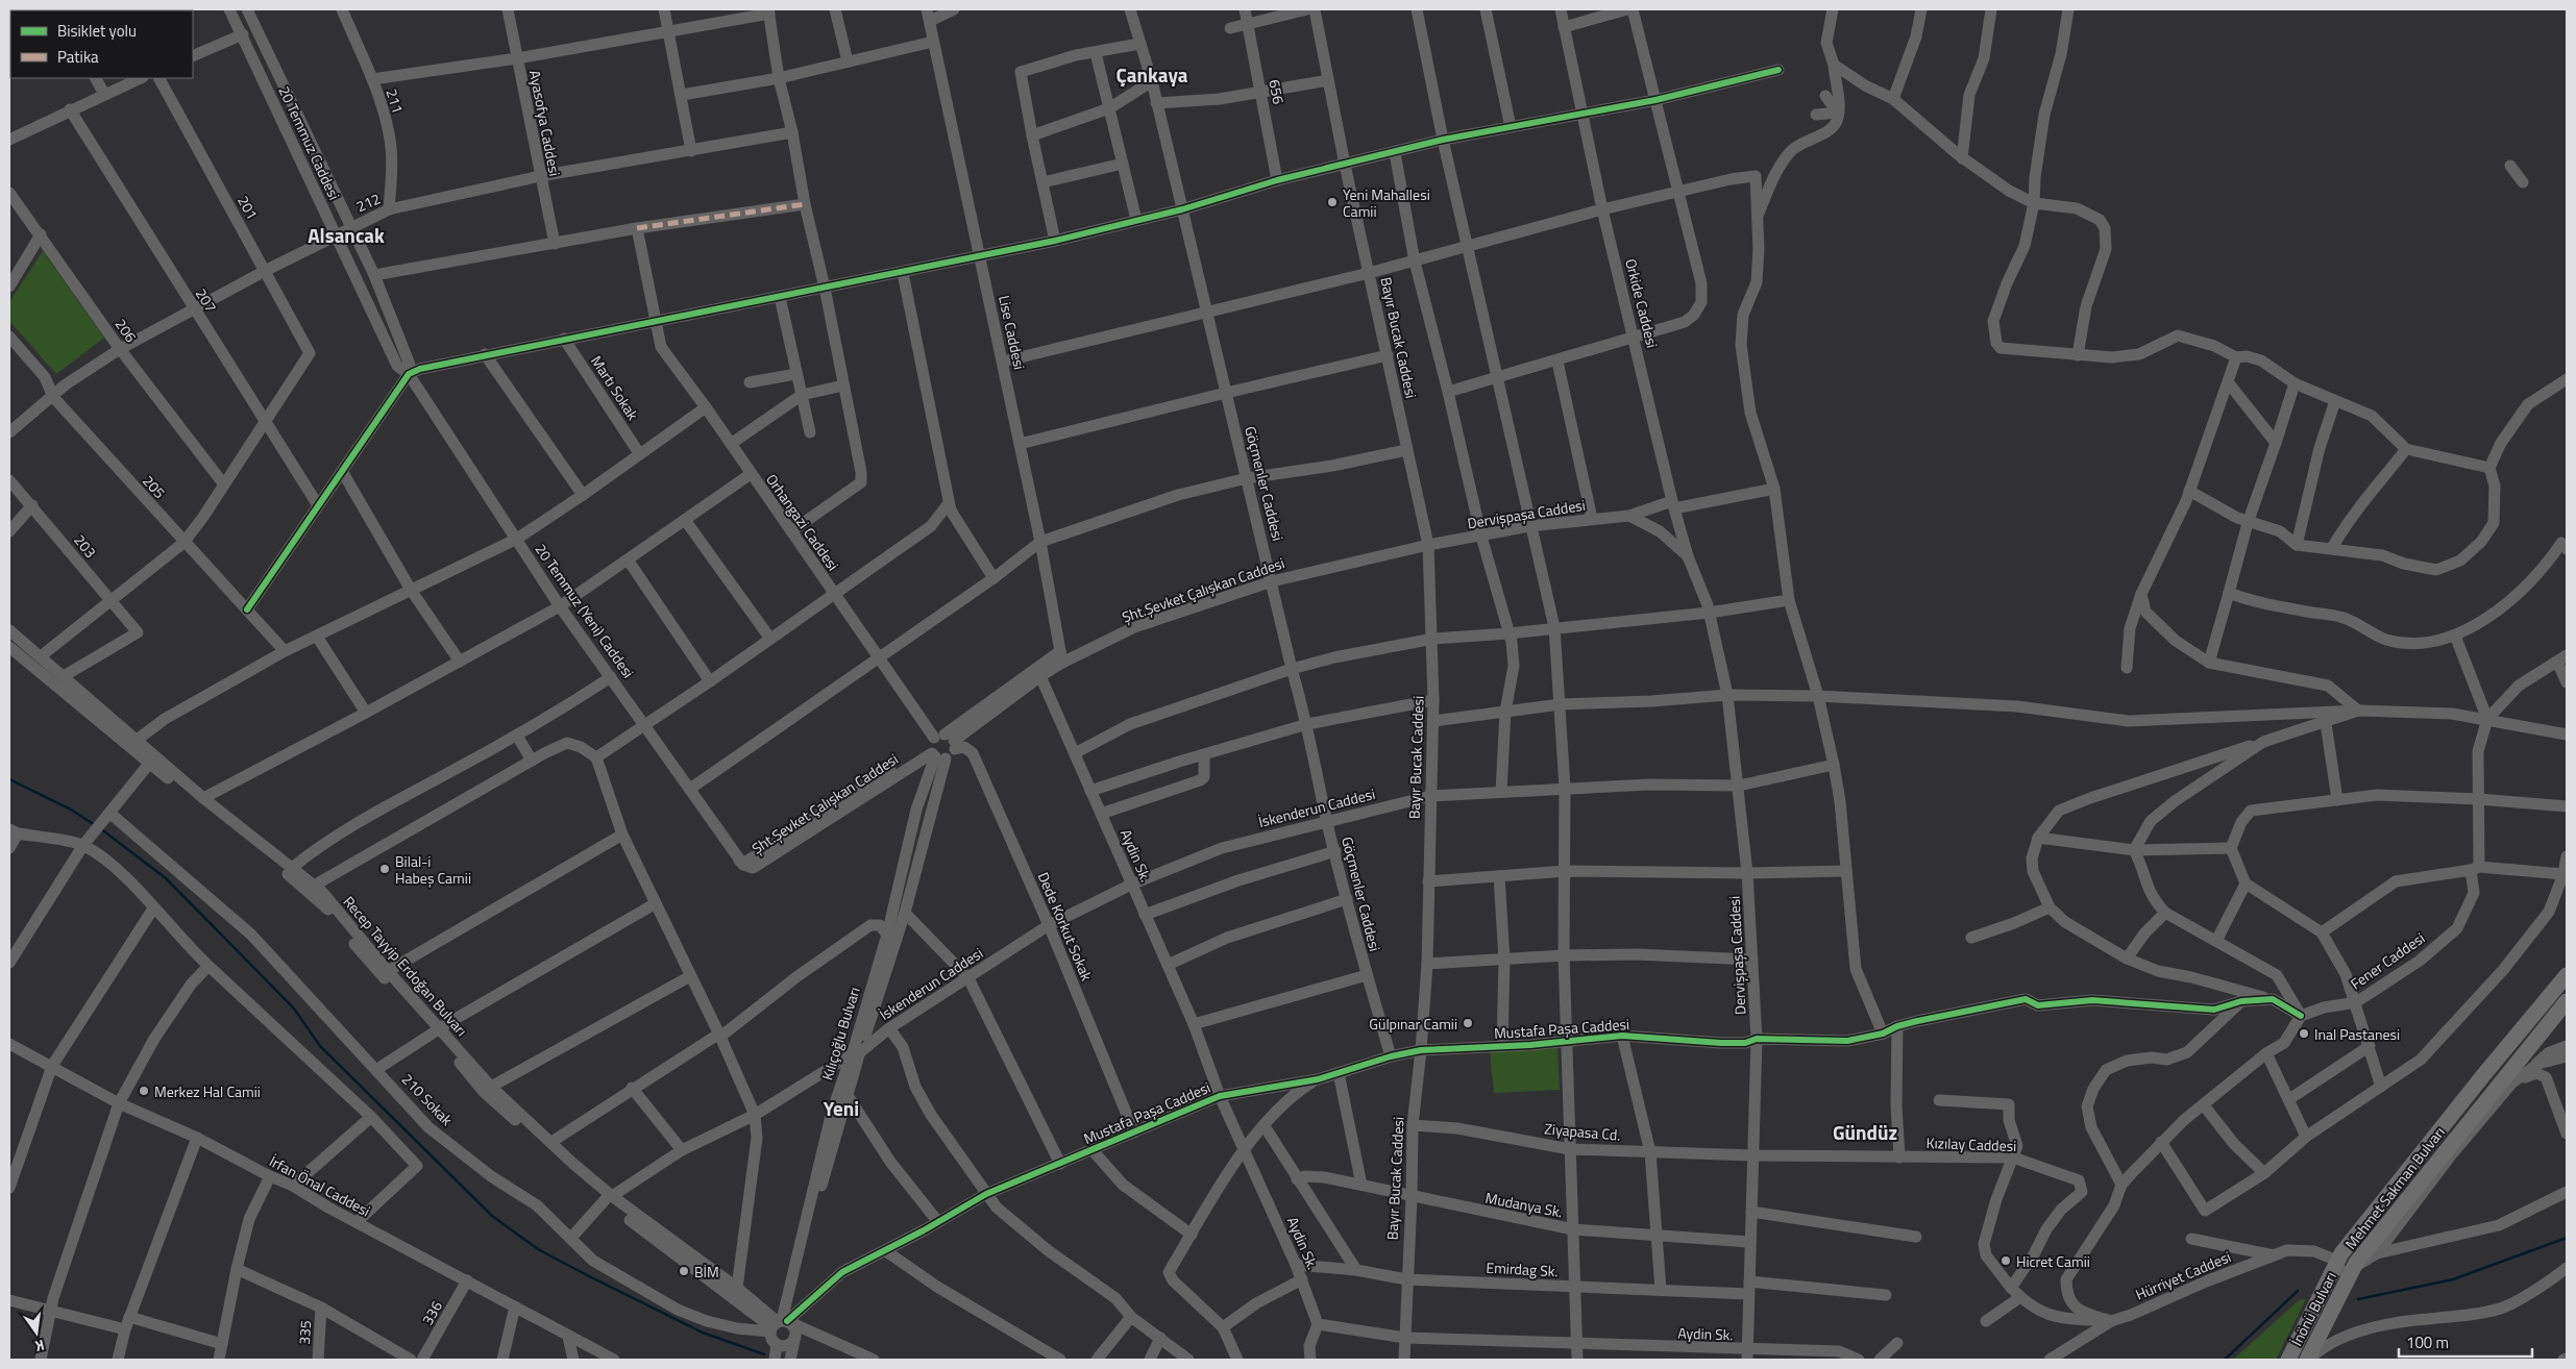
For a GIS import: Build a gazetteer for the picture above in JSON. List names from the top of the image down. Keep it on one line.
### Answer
{"streets":{"main road":["Mehmet Sakman Bulvarı","İnönü Bulvarı"],"street":["656","211","Ayasofya Caddesi","20 Temmuz Caddesi","212","201","207","Orkide Caddesi","206","Lise Caddesi","Bayır Bucak Caddesi","Martı Sokak","Göçmenler Caddesi","205","Dervişpaşa Caddesi","Orhangazi Caddesi","203","Şht.Şevket Çalışkan Caddesi","20 Temmuz (Yeni) Caddesi","İskenderun Caddesi","Aydin Sk.","Dede Korkut Sokak","Fener Caddesi","Recep Tayyip Erdoğan Bulvarı","Mustafa Paşa Caddesi","Kılıçoğlu Bulvarı","210 Sokak","Ziyapasa Cd.","Kızılay Caddesi","İrfan Önal Caddesi","Mudanya Sk.","Emirdag Sk.","Hürriyet Caddesi","336","335"]},"crossings":[["211","212"],["Ayasofya Caddesi","212"],["20 Temmuz Caddesi","212"],["20 Temmuz Caddesi","20 Temmuz (Yeni) Caddesi"],["212","201"],["212","207"],["212","206"],["212","205"],["201","207"],["Orkide Caddesi","Dervişpaşa Caddesi"],["Lise Caddesi","Şht.Şevket Çalışkan Caddesi"],["Bayır Bucak Caddesi","Dervişpaşa Caddesi"],["Bayır Bucak Caddesi","Şht.Şevket Çalışkan Caddesi"],["Bayır Bucak Caddesi","İskenderun Caddesi"],["Bayır Bucak Caddesi","Aydin Sk."],["Bayır Bucak Caddesi","Mustafa Paşa Caddesi"],["Bayır Bucak Caddesi","Ziyapasa Cd."],["Bayır Bucak Caddesi","Mudanya Sk."],["Bayır Bucak Caddesi","Emirdag Sk."],["Göçmenler Caddesi","Şht.Şevket Çalışkan Caddesi"],["Göçmenler Caddesi","İskenderun Caddesi"],["Göçmenler Caddesi","Mustafa Paşa Caddesi"],["Dervişpaşa Caddesi","Şht.Şevket Çalışkan Caddesi"],["Dervişpaşa Caddesi","İskenderun Caddesi"],["Dervişpaşa Caddesi","Aydin Sk."],["Dervişpaşa Caddesi","Mustafa Paşa Caddesi"],["Dervişpaşa Caddesi","Ziyapasa Cd."],["Dervişpaşa Caddesi","Kızılay Caddesi"],["Dervişpaşa Caddesi","Mudanya Sk."],["Dervişpaşa Caddesi","Emirdag Sk."],["Orhangazi Caddesi","Şht.Şevket Çalışkan Caddesi"],["Orhangazi Caddesi","Dede Korkut Sokak"],["Orhangazi Caddesi","Kılıçoğlu Bulvarı"],["203","Recep Tayyip Erdoğan Bulvarı"],["Şht.Şevket Çalışkan Caddesi","20 Temmuz (Yeni) Caddesi"],["Şht.Şevket Çalışkan Caddesi","Aydin Sk."],["Şht.Şevket Çalışkan Caddesi","Dede Korkut Sokak"],["Şht.Şevket Çalışkan Caddesi","Kılıçoğlu Bulvarı"],["İskenderun Caddesi","Aydin Sk."],["İskenderun Caddesi","Dede Korkut Sokak"],["İskenderun Caddesi","Recep Tayyip Erdoğan Bulvarı"],["İskenderun Caddesi","Kılıçoğlu Bulvarı"],["İskenderun Caddesi","210 Sokak"],["Aydin Sk.","Mustafa Paşa Caddesi"],["Aydin Sk.","Emirdag Sk."],["Dede Korkut Sokak","Mustafa Paşa Caddesi"],["Dede Korkut Sokak","Kılıçoğlu Bulvarı"],["Recep Tayyip Erdoğan Bulvarı","Mustafa Paşa Caddesi"],["Recep Tayyip Erdoğan Bulvarı","Kılıçoğlu Bulvarı"],["Recep Tayyip Erdoğan Bulvarı","210 Sokak"],["Mustafa Paşa Caddesi","Kılıçoğlu Bulvarı"],["Mustafa Paşa Caddesi","210 Sokak"],["Kılıçoğlu Bulvarı","210 Sokak"],["Ziyapasa Cd.","Kızılay Caddesi"],["İrfan Önal Caddesi","336"],["Mehmet Sakman Bulvarı","Hürriyet Caddesi"],["Mehmet Sakman Bulvarı","İnönü Bulvarı"],["Hürriyet Caddesi","İnönü Bulvarı"]],"districts":["Çankaya","Alsancak","Yeni","Gündüz"],"places":["Yeni Mahallesi Camii","Bilal-i Habeş Camii","Gülpınar Camii","Inal Pastanesi","Merkez Hal Camii","Hicret Camii","BİM"],"legend":["Bisiklet yolu","Patika"],"scale_bar":"100 m","north":"bottom"}
